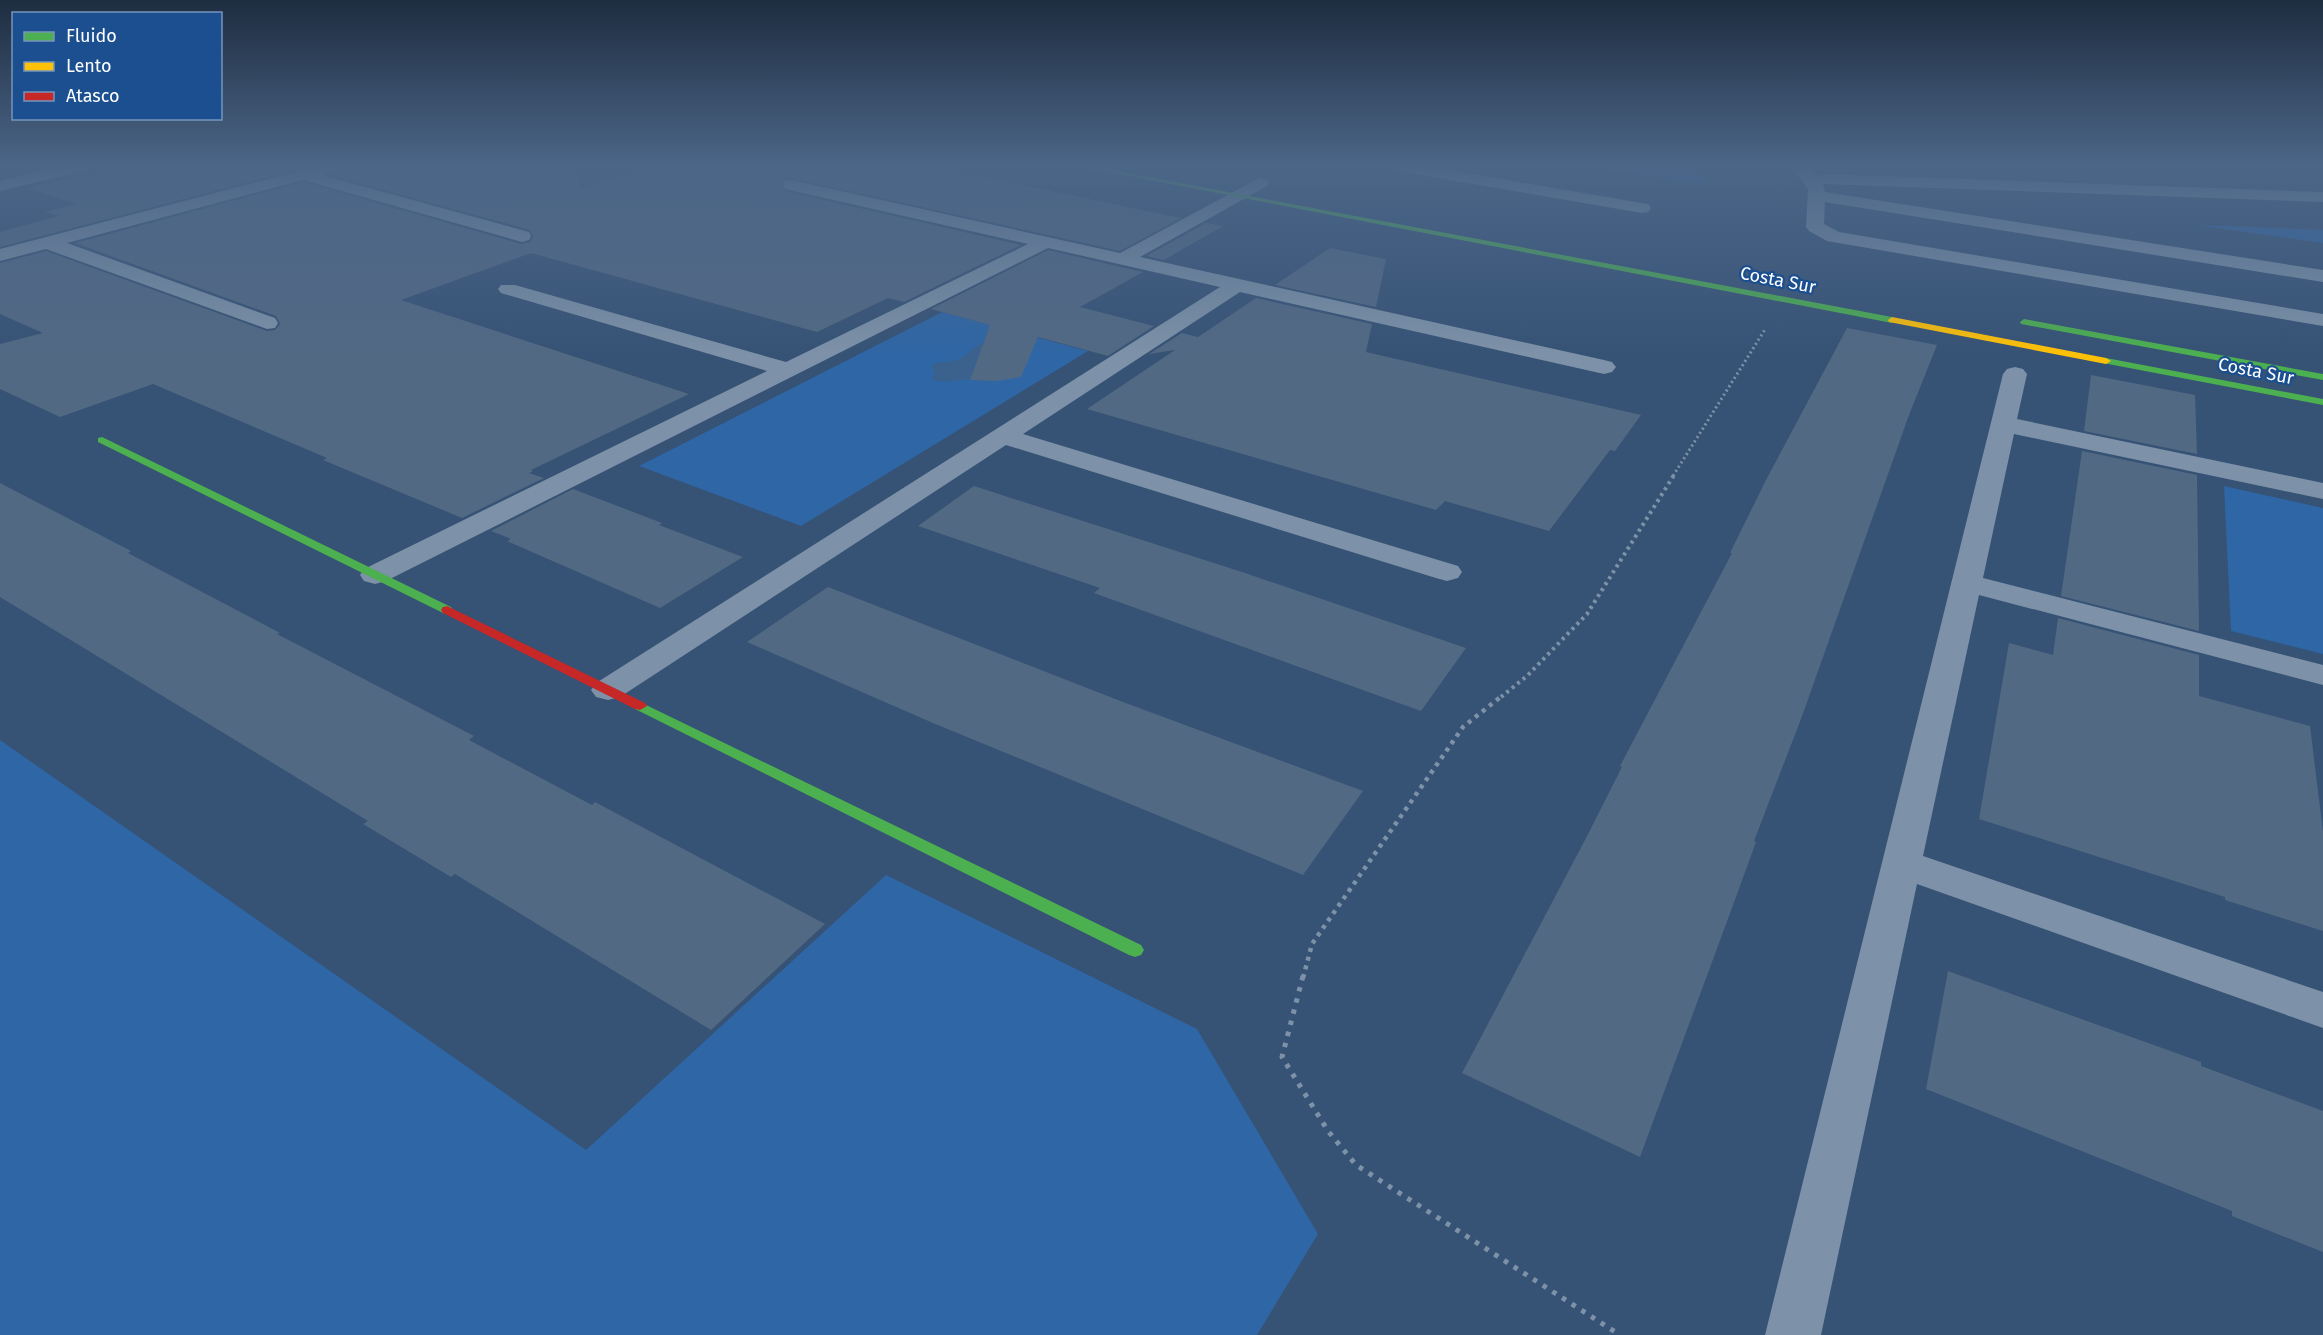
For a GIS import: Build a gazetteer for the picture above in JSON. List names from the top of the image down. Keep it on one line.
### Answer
{"streets":{"street":["Costa Sur"]},"legend":["Fluido","Lento","Atasco"]}
